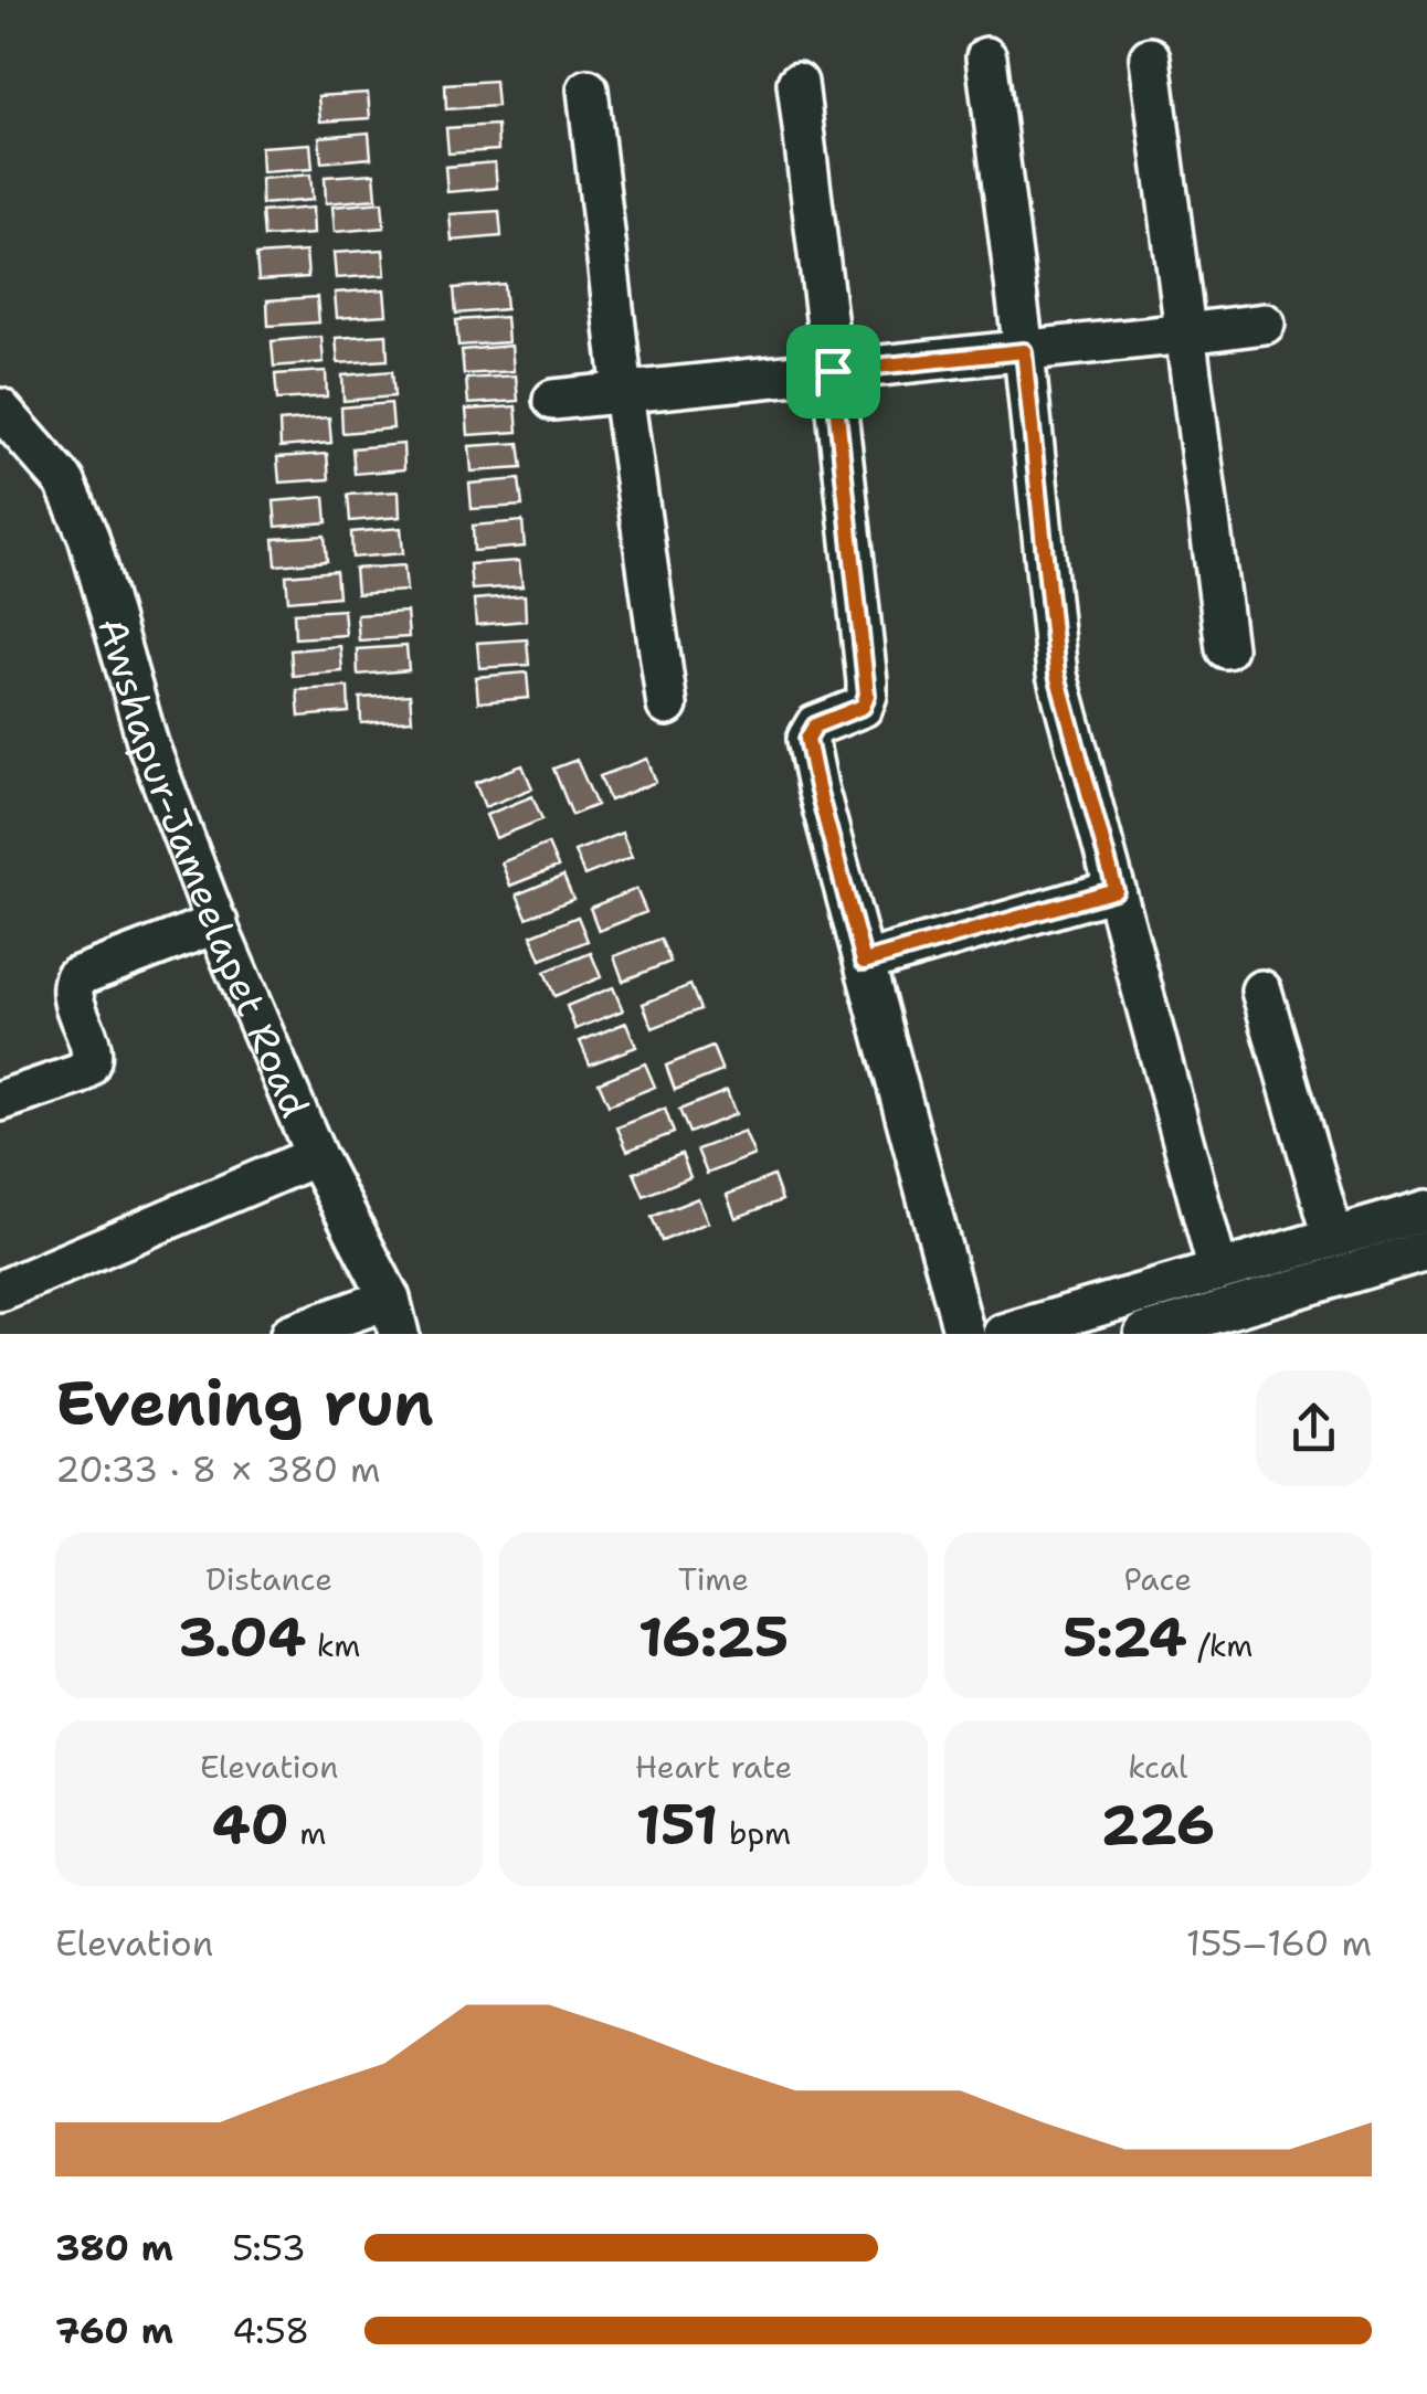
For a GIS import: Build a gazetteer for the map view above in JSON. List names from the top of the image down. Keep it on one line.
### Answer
{"streets":{"street":["Awshapur-Jameelapet Road"]},"page":{"heading":["Evening run","20:33 · 8 × 380 m"],"stats":[["Distance","3.04 km"],["Time","16:25"],["Pace","5:24 /km"],["Elevation","40 m"],["Heart rate","151 bpm"],["kcal","226"]],"chart":["Elevation","155–160 m"],"list":[{"name":"380 m","note":"5:53"},{"name":"760 m","note":"4:58"}]}}
